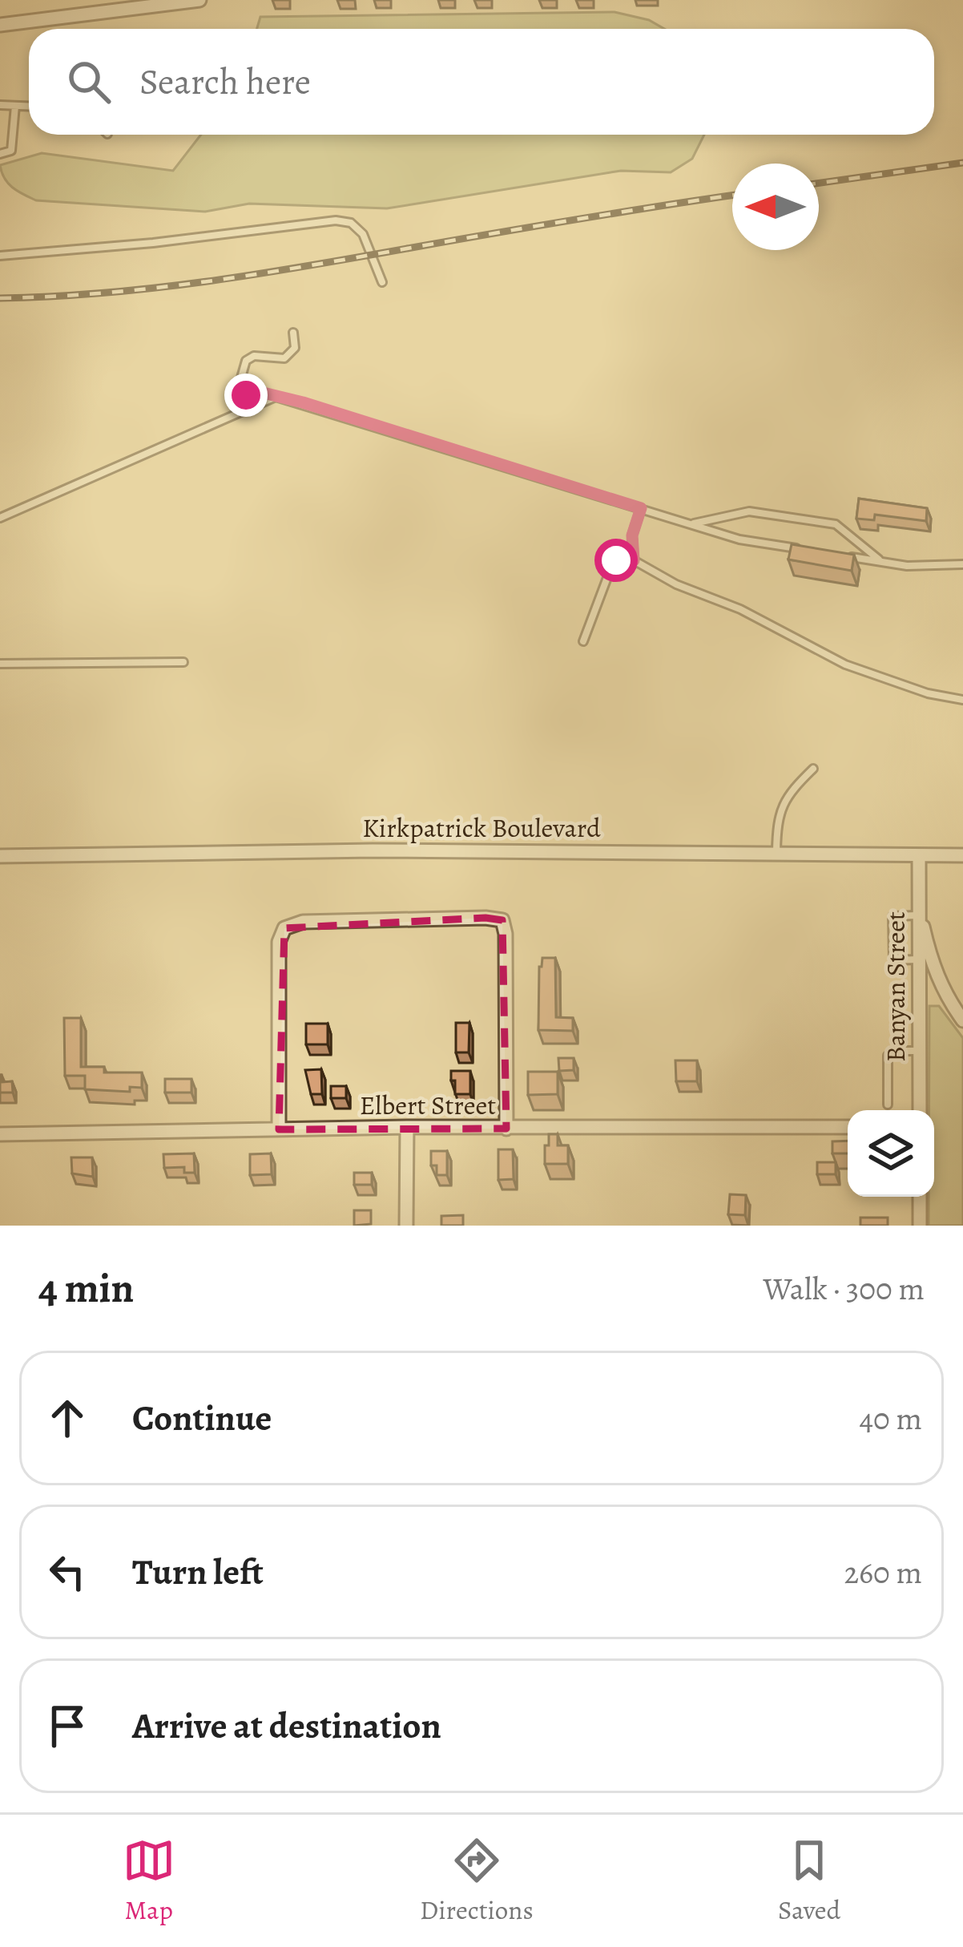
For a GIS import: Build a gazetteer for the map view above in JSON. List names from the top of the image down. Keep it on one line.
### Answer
{"streets":{"street":["Kirkpatrick Boulevard","Banyan Street","Elbert Street"]},"crossings":[["Kirkpatrick Boulevard","Banyan Street"]],"north":"left","page":{"search":"Search here","heading":["4 min","Walk · 300 m"],"list":[["Continue","40 m"],["Turn left","260 m"],"Arrive at destination"],"nav":["Map","Directions","Saved"]}}
